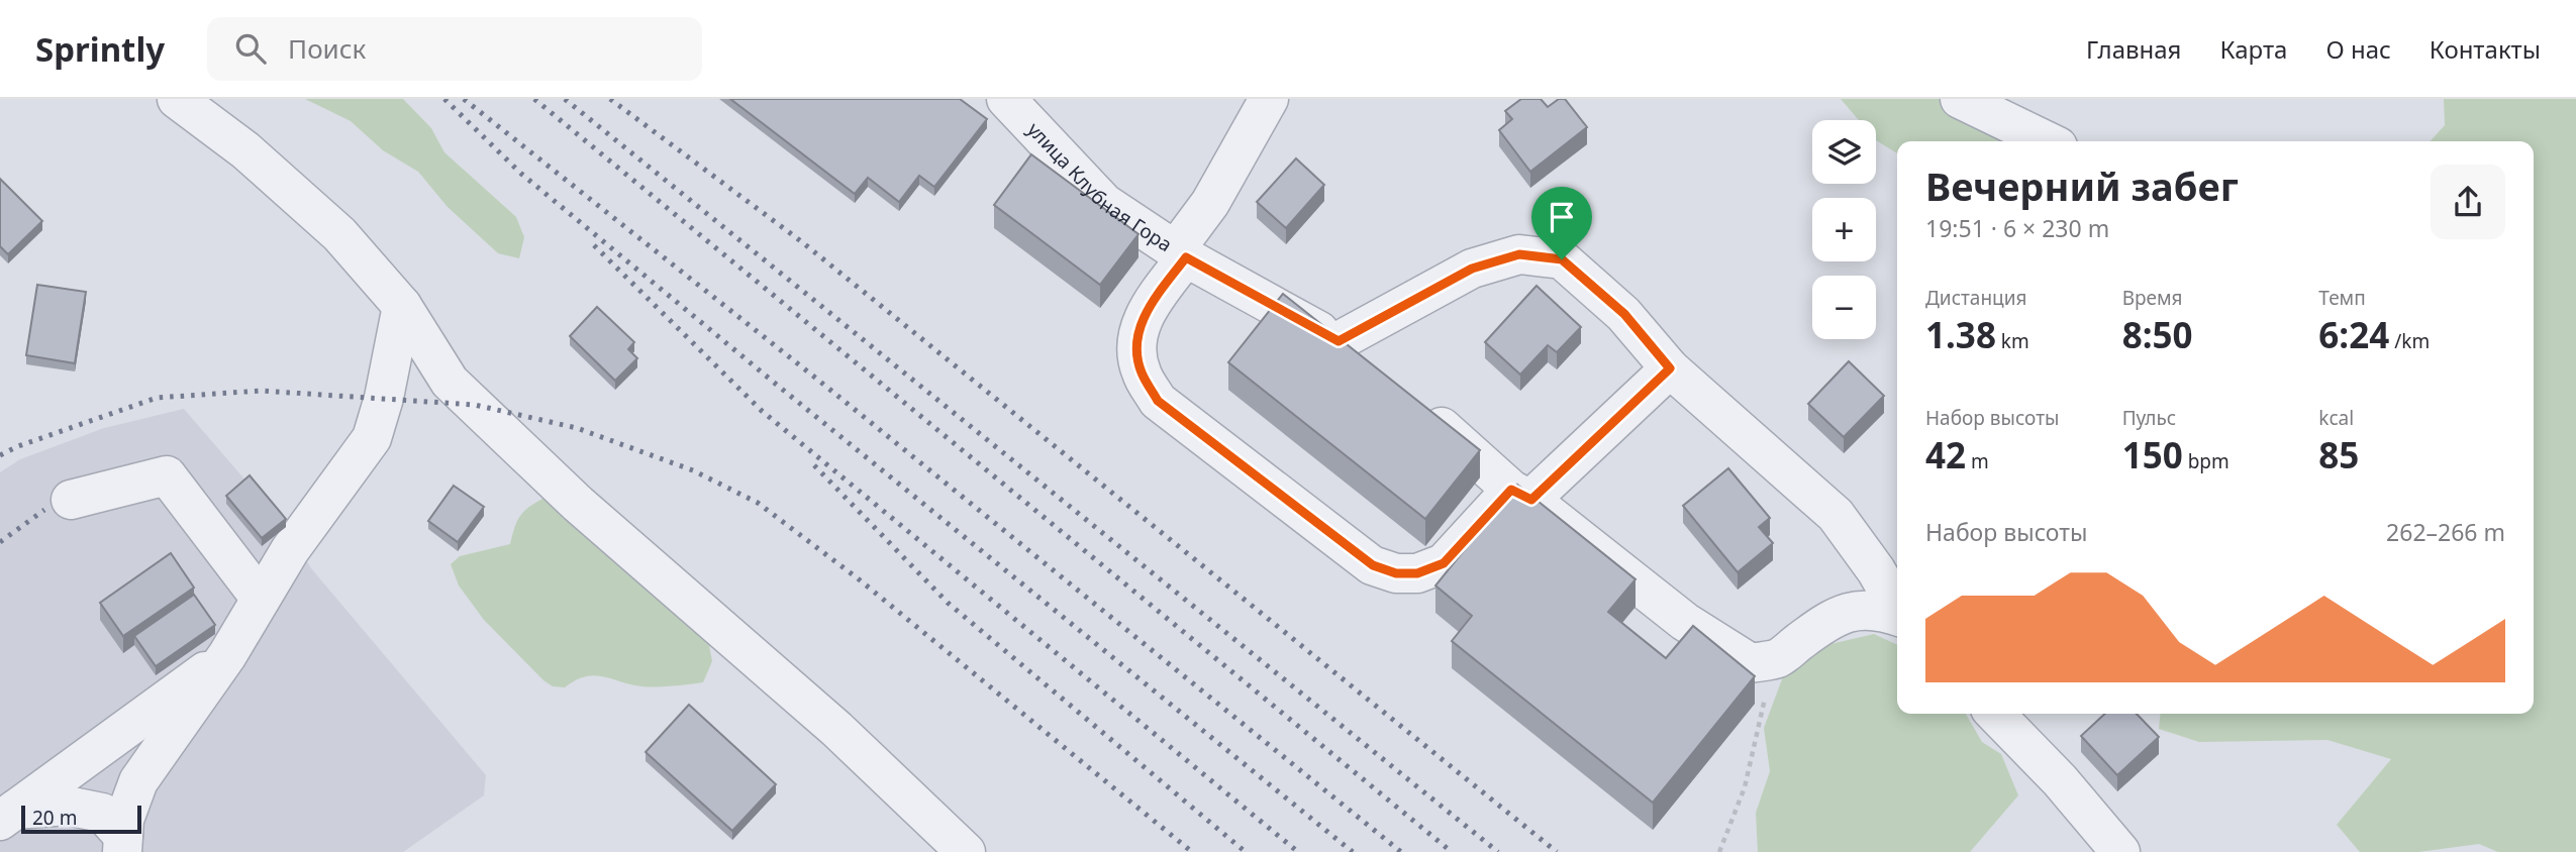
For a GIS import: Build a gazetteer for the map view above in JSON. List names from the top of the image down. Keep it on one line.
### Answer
{"streets":{"street":["улица Клубная Гора"]},"scale_bar":"20 m","page":{"header":"Sprintly","search":"Поиск","nav":["Главная","Карта","О нас","Контакты"],"map_buttons":["+","−"],"heading":["Вечерний забег","19:51 · 6 × 230 m"],"stats":[["Дистанция","1.38 km"],["Время","8:50"],["Темп","6:24 /km"],["Набор высоты","42 m"],["Пульс","150 bpm"],["kcal","85"]],"chart":["Набор высоты","262–266 m"],"scale":"20 m"}}
